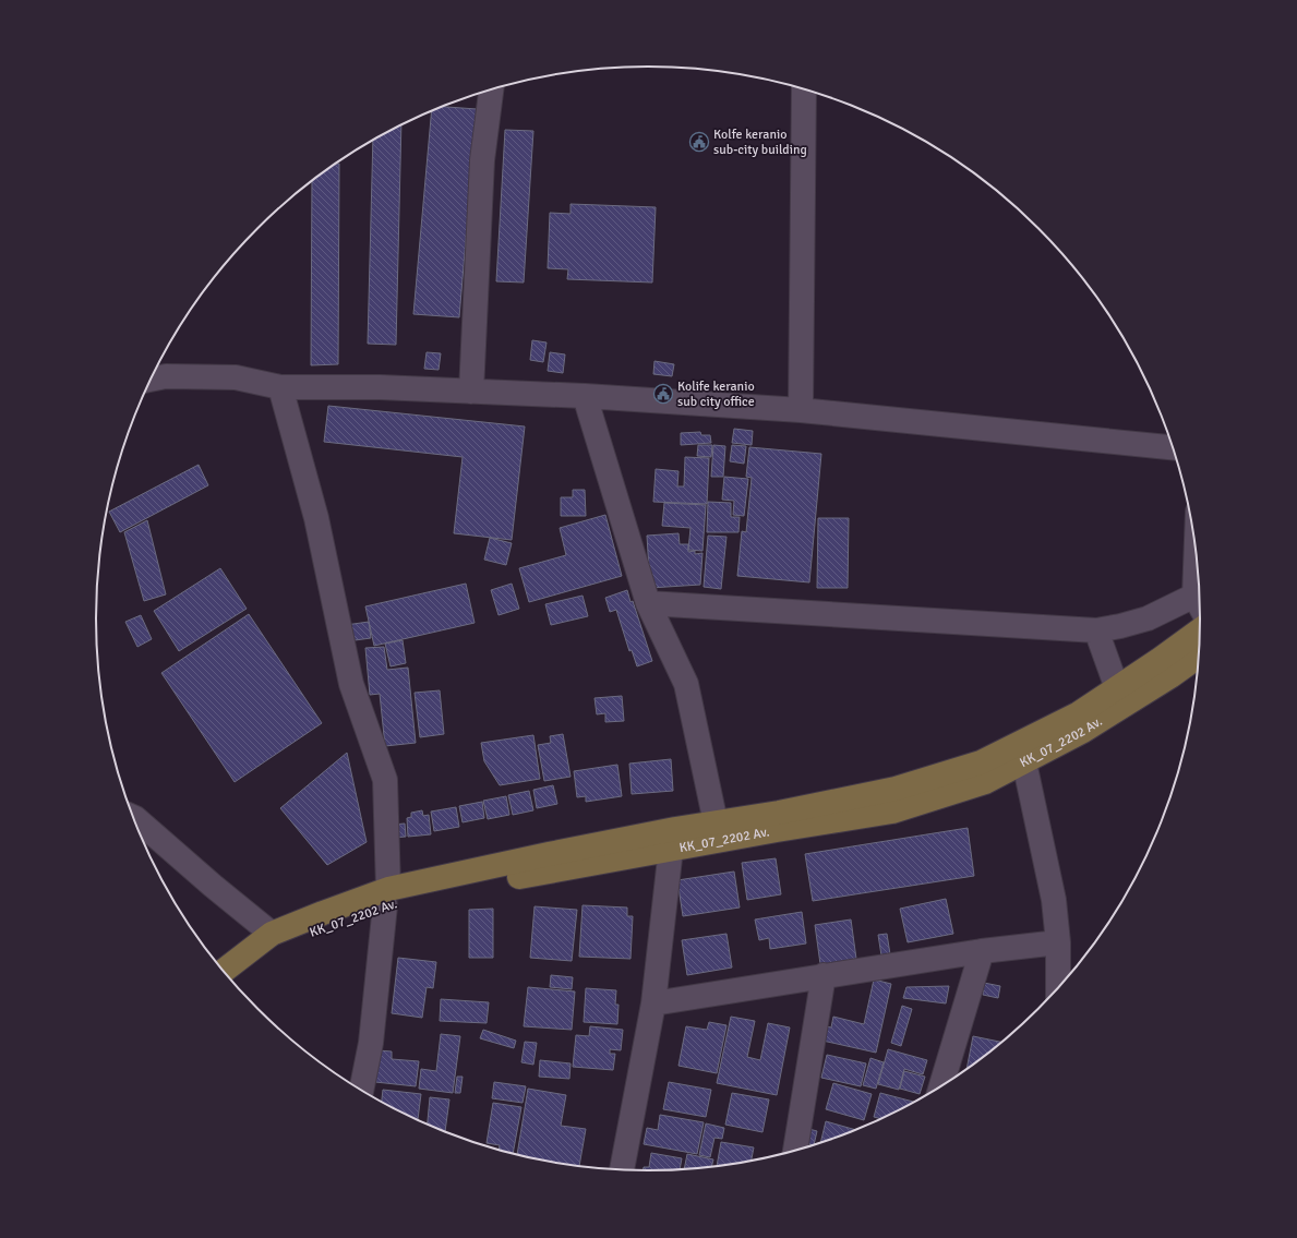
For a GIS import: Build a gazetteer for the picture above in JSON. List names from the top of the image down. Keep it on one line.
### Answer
{"streets":{"main road":["KK_07_2202 Av."]},"places":{"public building":["Kolfe keranio sub-city building","Kolife keranio sub city office"]}}
